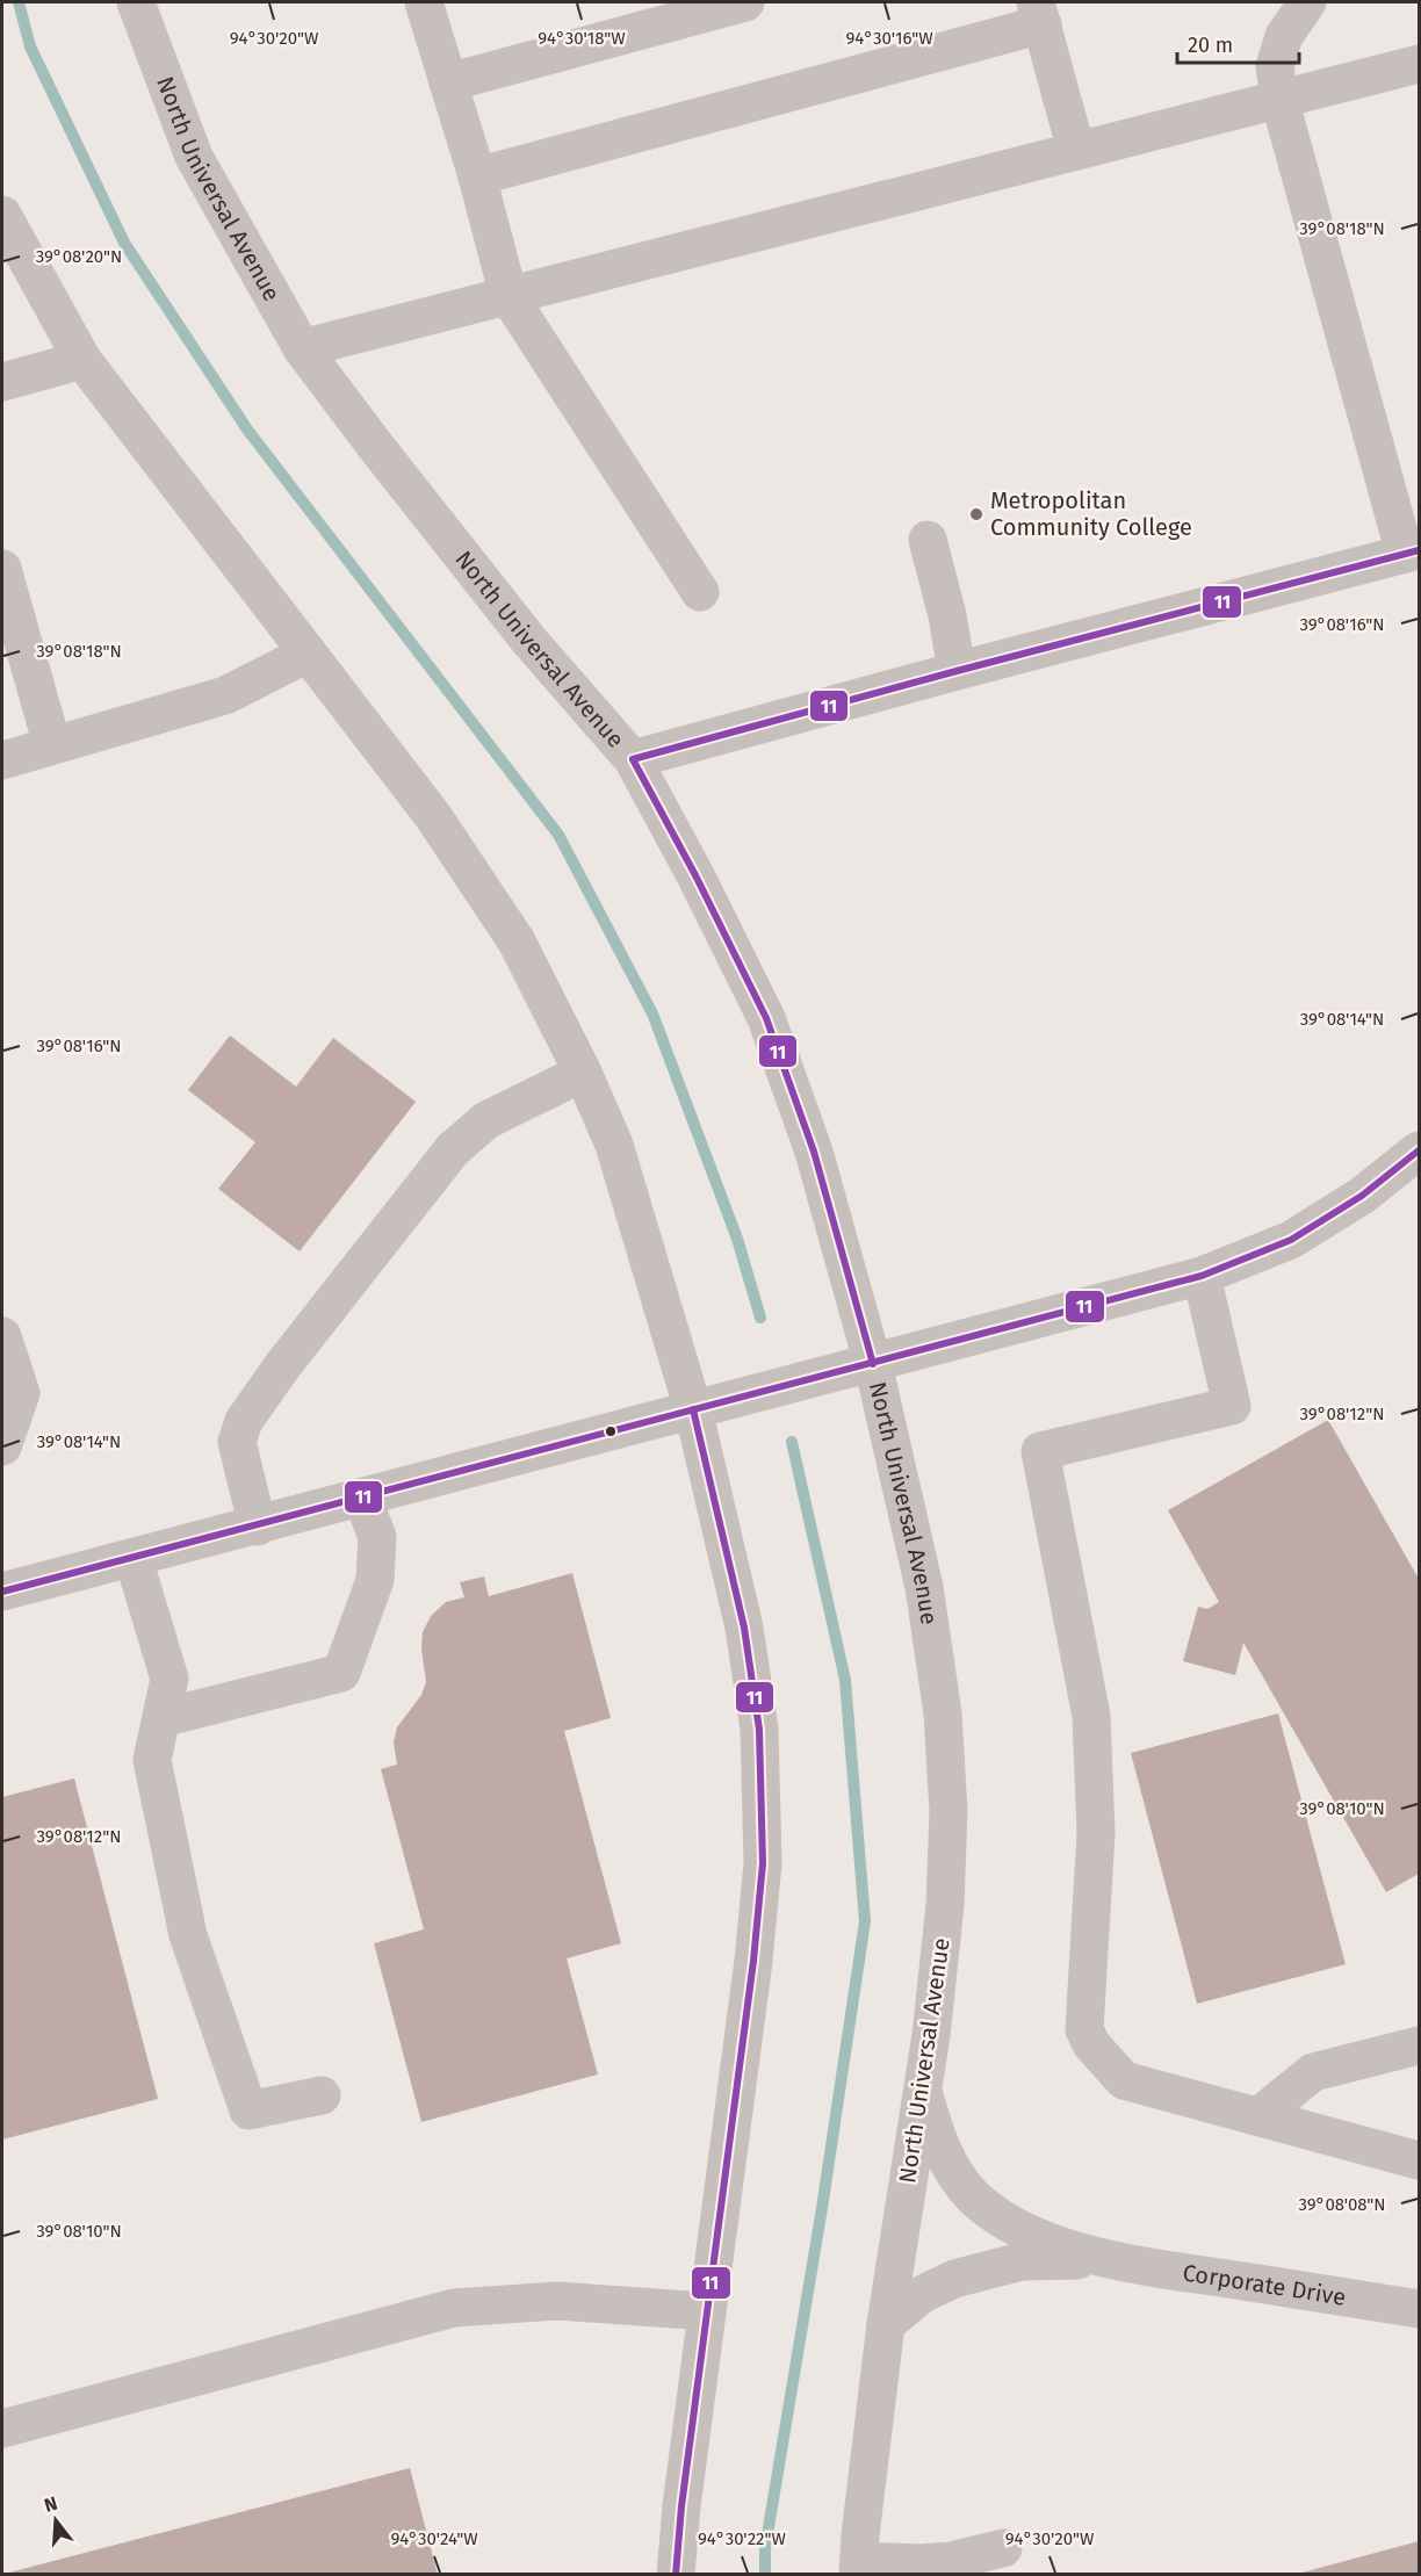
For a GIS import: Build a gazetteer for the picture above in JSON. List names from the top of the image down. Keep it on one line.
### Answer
{"streets":{"street":["North Universal Avenue","Corporate Drive"]},"crossings":[["North Universal Avenue","Corporate Drive"]],"places":["Metropolitan Community College"],"lines":["transit line 11"],"scale_bar":"20 m","north":"top","coordinates":["94°30'16\"W","94°30'20\"W","94°30'18\"W","39°08'18\"N","39°08'20\"N","39°08'16\"N","39°08'14\"N","39°08'12\"N","39°08'10\"N","39°08'08\"N","94°30'24\"W","94°30'22\"W"]}
